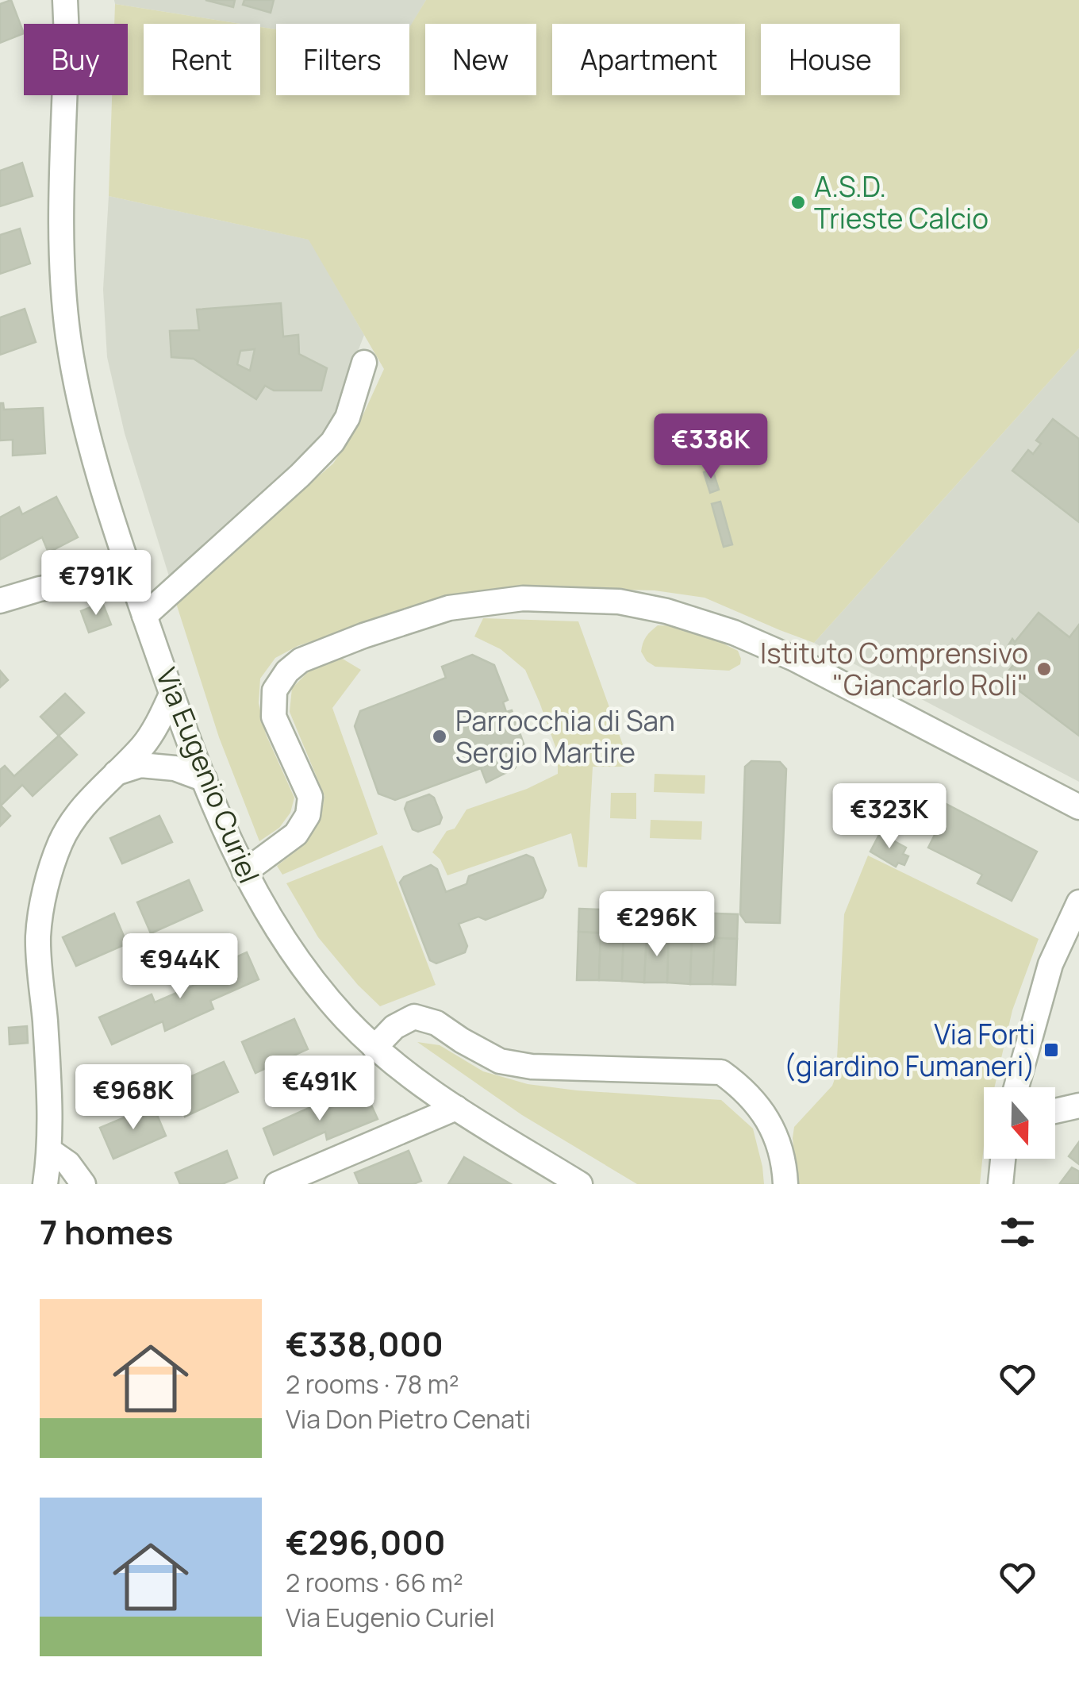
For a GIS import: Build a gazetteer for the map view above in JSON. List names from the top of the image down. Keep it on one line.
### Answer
{"streets":{"street":["Via Eugenio Curiel"]},"places":{"other":["A.S.D. Trieste Calcio","Istituto Comprensivo \"Giancarlo Roli\"","Parrocchia di San Sergio Martire"],"transit":["Via Forti (giardino Fumaneri)"]},"north":"bottom","page":{"chip":["Buy","Rent","Filters","New","Apartment","House"],"price":["€338K","€791K","€323K","€296K","€944K","€491K","€968K"],"heading":"7 homes","list":[{"name":"€338,000","note":"2 rooms · 78 m² · Via Don Pietro Cenati"},{"name":"€296,000","note":"2 rooms · 66 m² · Via Eugenio Curiel"}]}}
